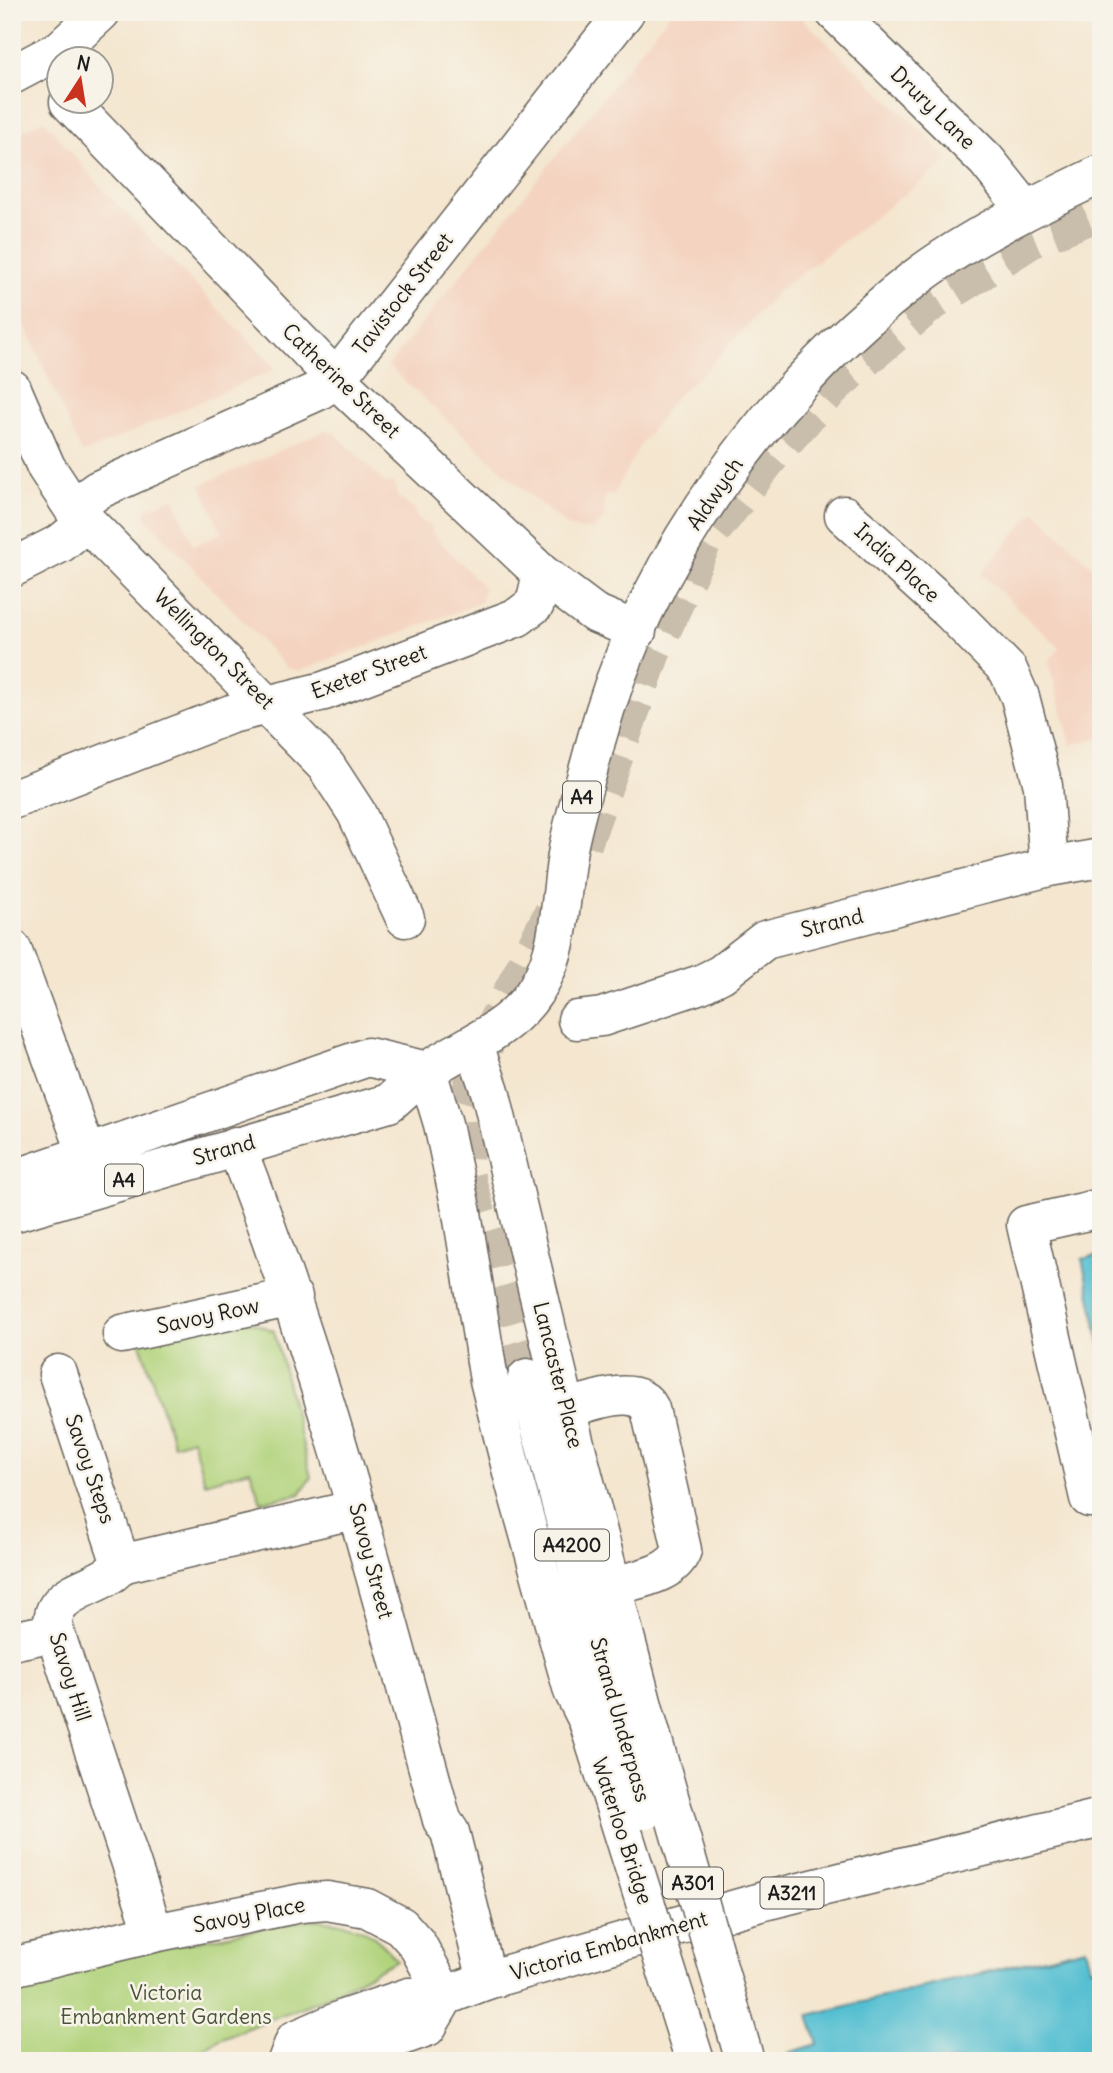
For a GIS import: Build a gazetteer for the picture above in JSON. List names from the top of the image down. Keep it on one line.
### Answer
{"streets":{"street":["Drury Lane","Tavistock Street","Catherine Street","Aldwych","India Place","Wellington Street","Exeter Street","A4","Strand","Savoy Row","Lancaster Place","Savoy Steps","A4200","Savoy Street","Savoy Hill","Strand Underpass","Waterloo Bridge","A301","A3211","Savoy Place","Victoria Embankment"]},"crossings":[["Drury Lane","Aldwych"],["Tavistock Street","Catherine Street"],["Tavistock Street","Wellington Street"],["Catherine Street","Aldwych"],["Catherine Street","Exeter Street"],["Aldwych","Strand"],["India Place","Strand"],["Wellington Street","Exeter Street"],["Strand","Lancaster Place"],["Strand","Savoy Street"],["Strand","A301"],["Savoy Row","Savoy Street"],["Lancaster Place","Strand Underpass"],["Lancaster Place","Waterloo Bridge"],["Lancaster Place","A301"],["Savoy Steps","Savoy Hill"],["Savoy Street","Savoy Hill"],["Savoy Street","Victoria Embankment"],["Savoy Hill","Savoy Place"],["Strand Underpass","Waterloo Bridge"],["Strand Underpass","A301"],["Waterloo Bridge","A301"],["Savoy Place","Victoria Embankment"]],"parks":["Victoria Embankment Gardens"],"north":"top"}
